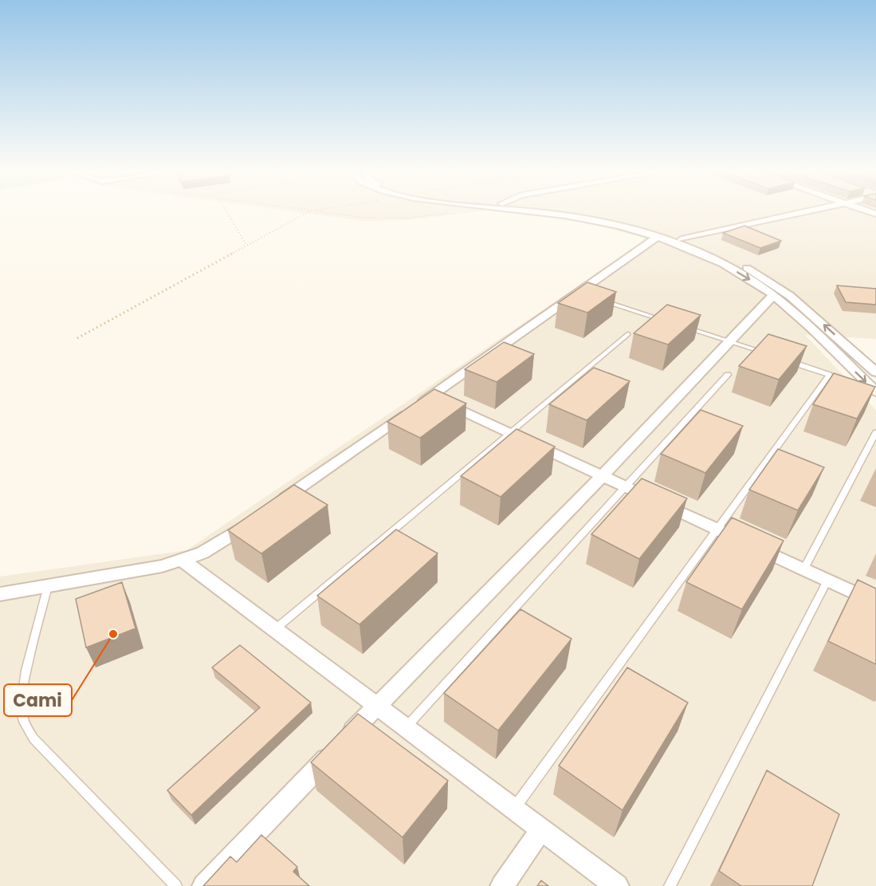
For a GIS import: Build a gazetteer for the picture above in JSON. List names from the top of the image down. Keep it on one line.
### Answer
{"places":["Cami"]}
